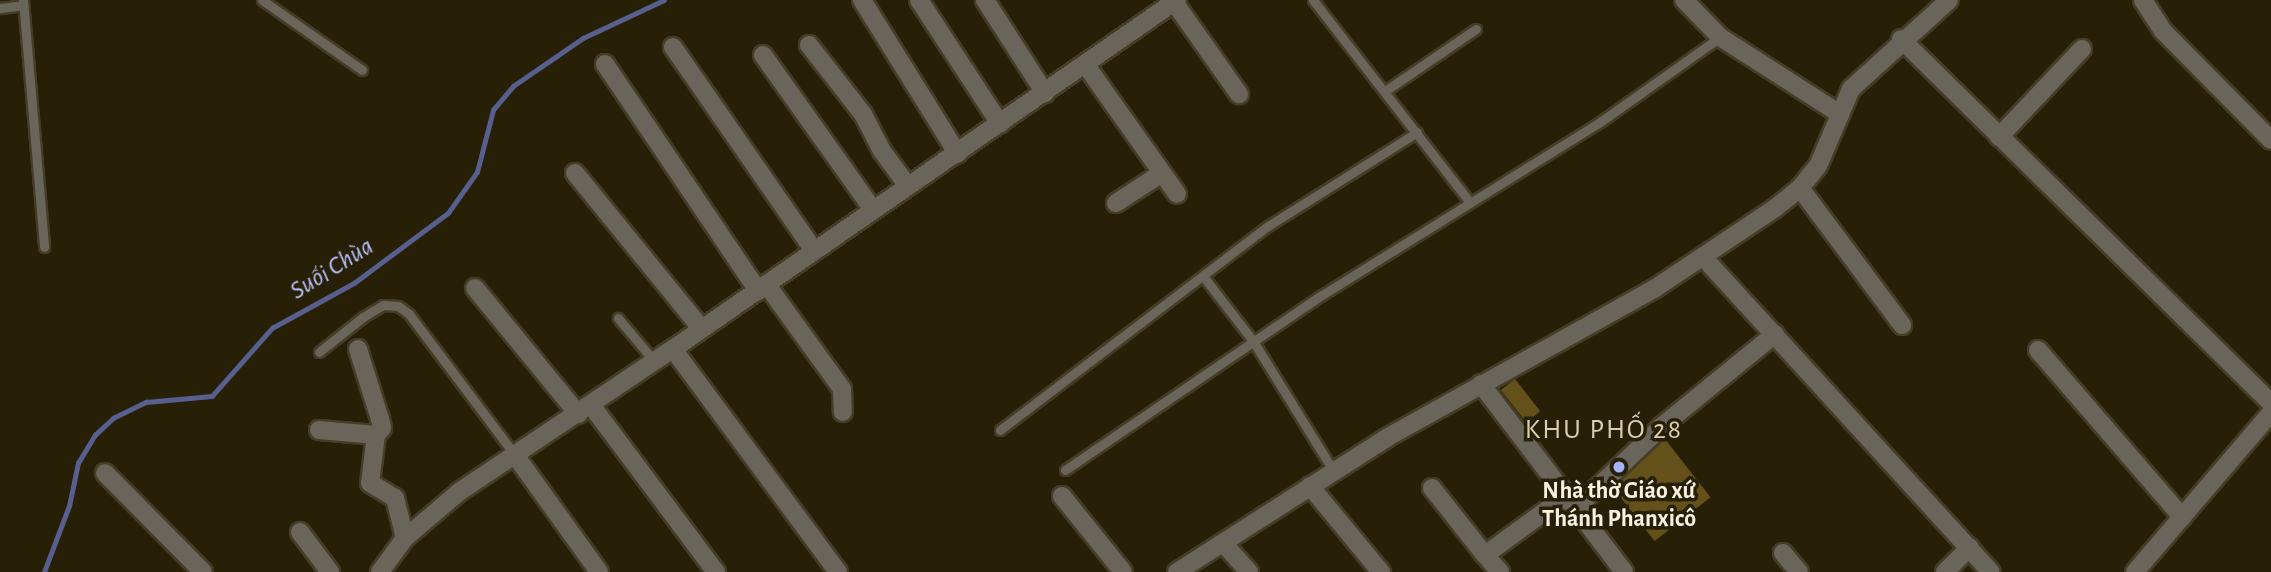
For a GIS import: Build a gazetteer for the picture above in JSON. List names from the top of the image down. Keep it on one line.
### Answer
{"districts":["KHU PHỐ 28"],"water":["Suối Chùa"],"places":["Nhà thờ Giáo xứ Thánh Phanxicô"]}
